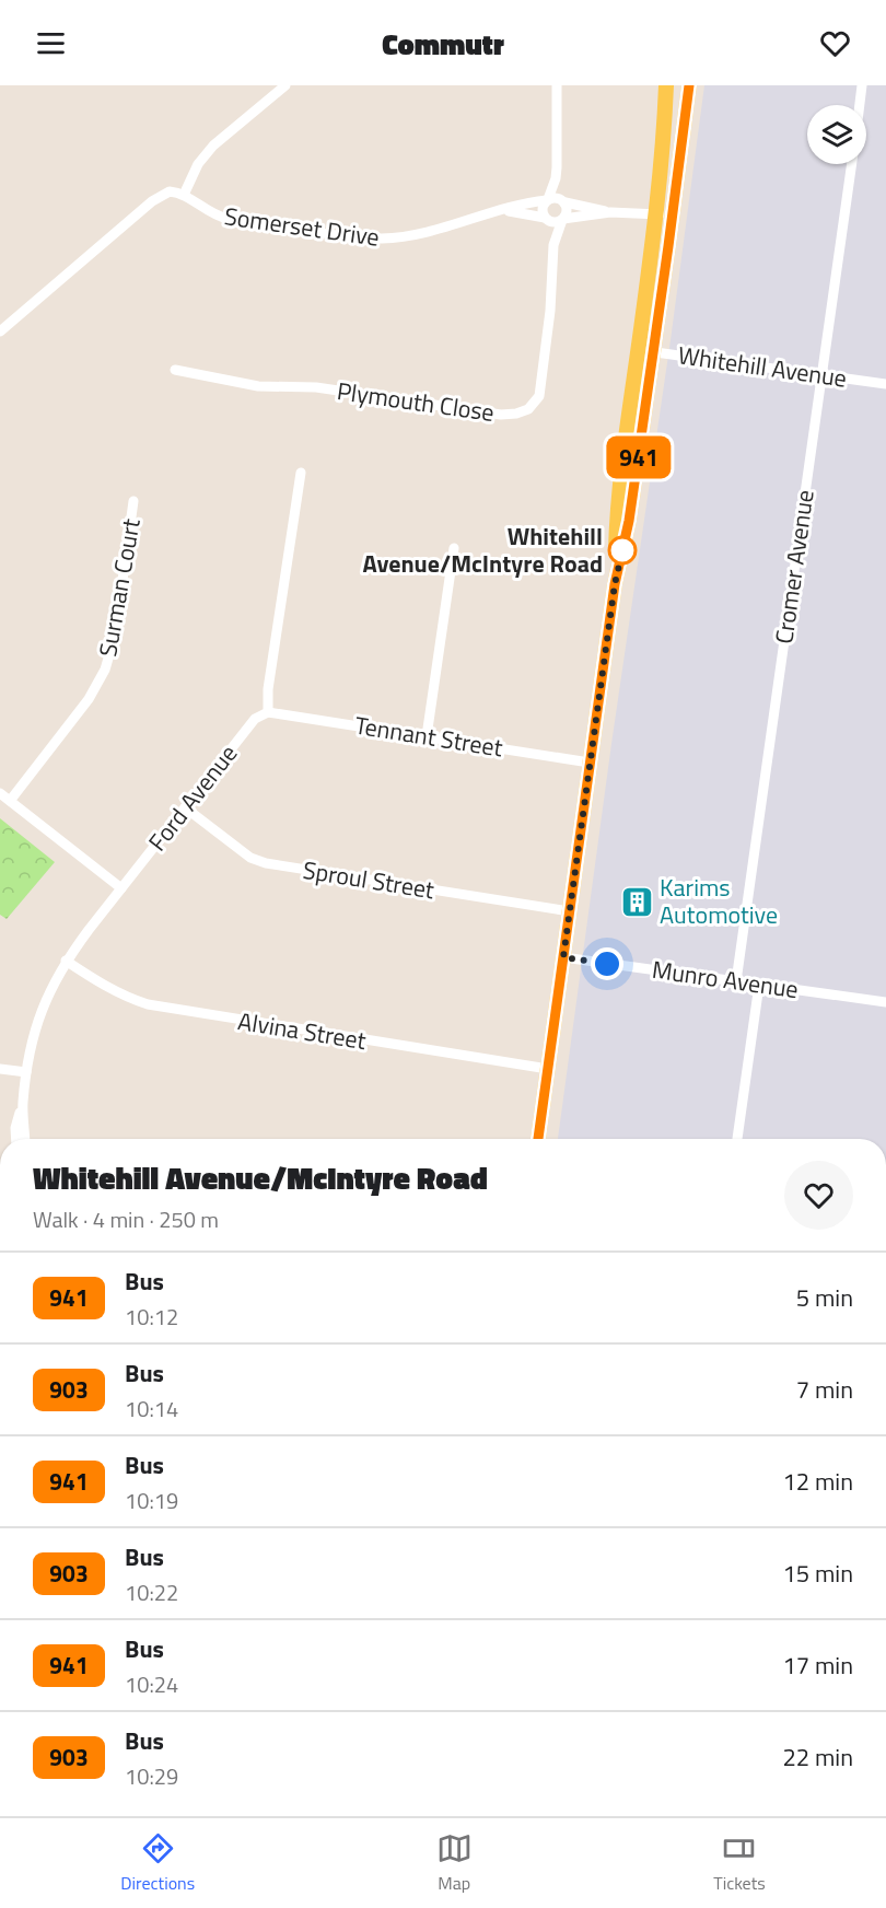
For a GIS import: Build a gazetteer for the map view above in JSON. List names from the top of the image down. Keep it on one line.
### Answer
{"streets":{"street":["Somerset Drive","Whitehill Avenue","Plymouth Close","Cromer Avenue","Surman Court","Tennant Street","Ford Avenue","Sproul Street","Munro Avenue","Alvina Street"]},"crossings":[["Somerset Drive","Plymouth Close"],["Whitehill Avenue","Cromer Avenue"],["Cromer Avenue","Munro Avenue"],["Tennant Street","Ford Avenue"],["Ford Avenue","Sproul Street"],["Ford Avenue","Alvina Street"]],"places":{"other":["Whitehill Avenue/McIntyre Road"],"building":["Karims Automotive"]},"lines":["bus line 941"],"page":{"header":"Commutr","on_map":"941","heading":["Whitehill Avenue/McIntyre Road","Walk · 4 min · 250 m"],"list":[{"mark":"941","name":"Bus","note":"10:12","value":"5 min"},{"mark":"903","name":"Bus","note":"10:14","value":"7 min"},{"mark":"941","name":"Bus","note":"10:19","value":"12 min"},{"mark":"903","name":"Bus","note":"10:22","value":"15 min"},{"mark":"941","name":"Bus","note":"10:24","value":"17 min"},{"mark":"903","name":"Bus","note":"10:29","value":"22 min"}],"tabs":["Directions","Map","Tickets"]}}
